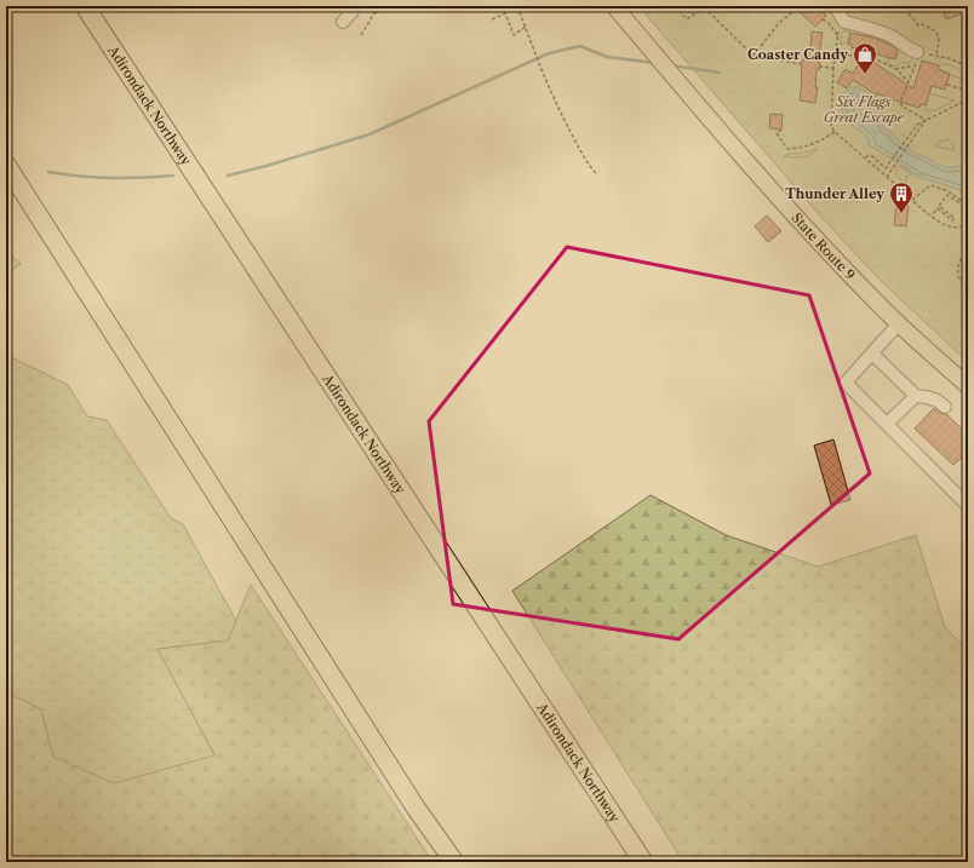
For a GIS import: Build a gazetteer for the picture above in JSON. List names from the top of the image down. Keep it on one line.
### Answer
{"streets":{"highway":["Adirondack Northway"],"main road":["State Route 9"]},"parks":["Six Flags Great Escape"],"places":{"shop":["Coaster Candy"],"building":["Thunder Alley"]}}
